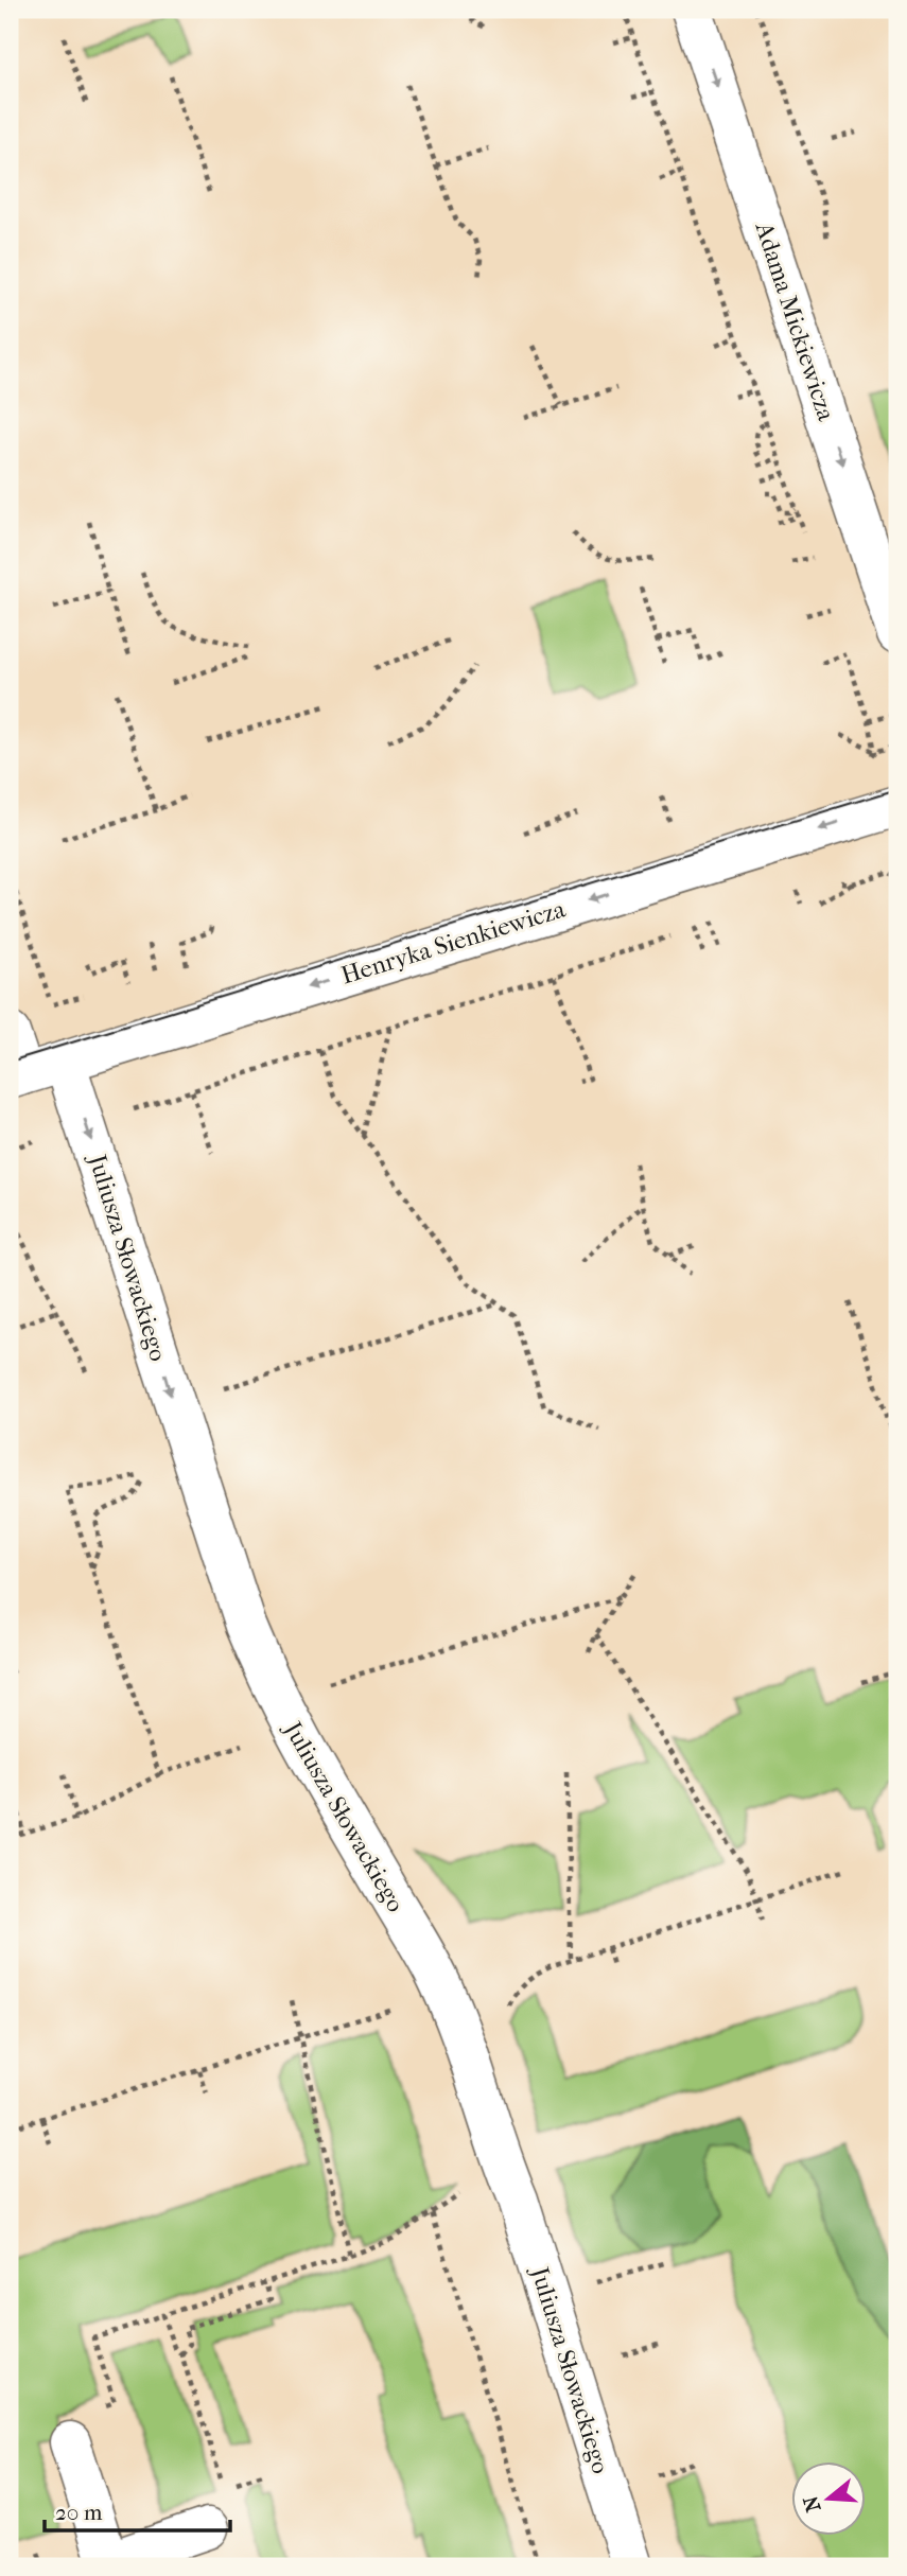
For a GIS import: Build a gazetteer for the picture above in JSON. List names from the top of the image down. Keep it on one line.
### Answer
{"streets":{"street":["Adama Mickiewicza","Henryka Sienkiewicza","Juliusza Słowackiego"]},"crossings":[["Henryka Sienkiewicza","Juliusza Słowackiego"]],"one_way":["Adama Mickiewicza","Henryka Sienkiewicza","Juliusza Słowackiego"],"scale_bar":"20 m","north":"left"}
